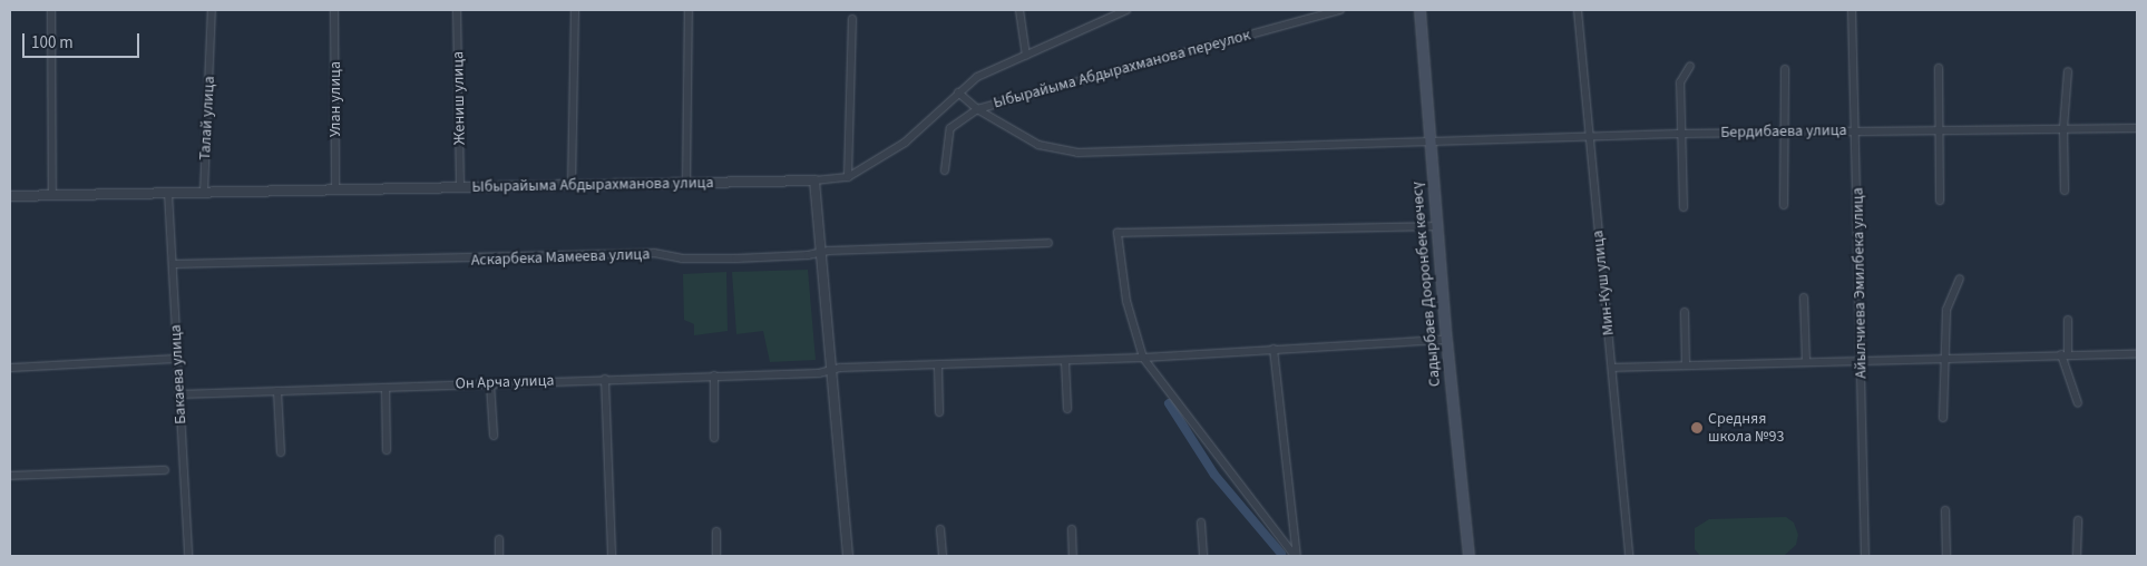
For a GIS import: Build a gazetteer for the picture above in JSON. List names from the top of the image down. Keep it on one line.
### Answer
{"streets":{"main road":["Садырбаев Дооронбек көчөсү"],"street":["Ыбырайыма Абдырахманова переулок","Жениш улица","Улан улица","Талай улица","Бердибаева улица","Ыбырайыма Абдырахманова улица","Аскарбека Мамеева улица","Мин-Куш улица","Айылчиева Эмилбека улица","Бакаева улица","Он Арча улица"]},"crossings":[["Ыбырайыма Абдырахманова переулок","Бердибаева улица"],["Жениш улица","Ыбырайыма Абдырахманова улица"],["Улан улица","Ыбырайыма Абдырахманова улица"],["Талай улица","Ыбырайыма Абдырахманова улица"],["Бердибаева улица","Ыбырайыма Абдырахманова улица"],["Бердибаева улица","Мин-Куш улица"],["Бердибаева улица","Айылчиева Эмилбека улица"],["Бердибаева улица","Садырбаев Дооронбек көчөсү"],["Ыбырайыма Абдырахманова улица","Бакаева улица"],["Аскарбека Мамеева улица","Бакаева улица"],["Садырбаев Дооронбек көчөсү","Он Арча улица"],["Бакаева улица","Он Арча улица"]],"places":["Средняя школа №93"],"scale_bar":"100 m"}
